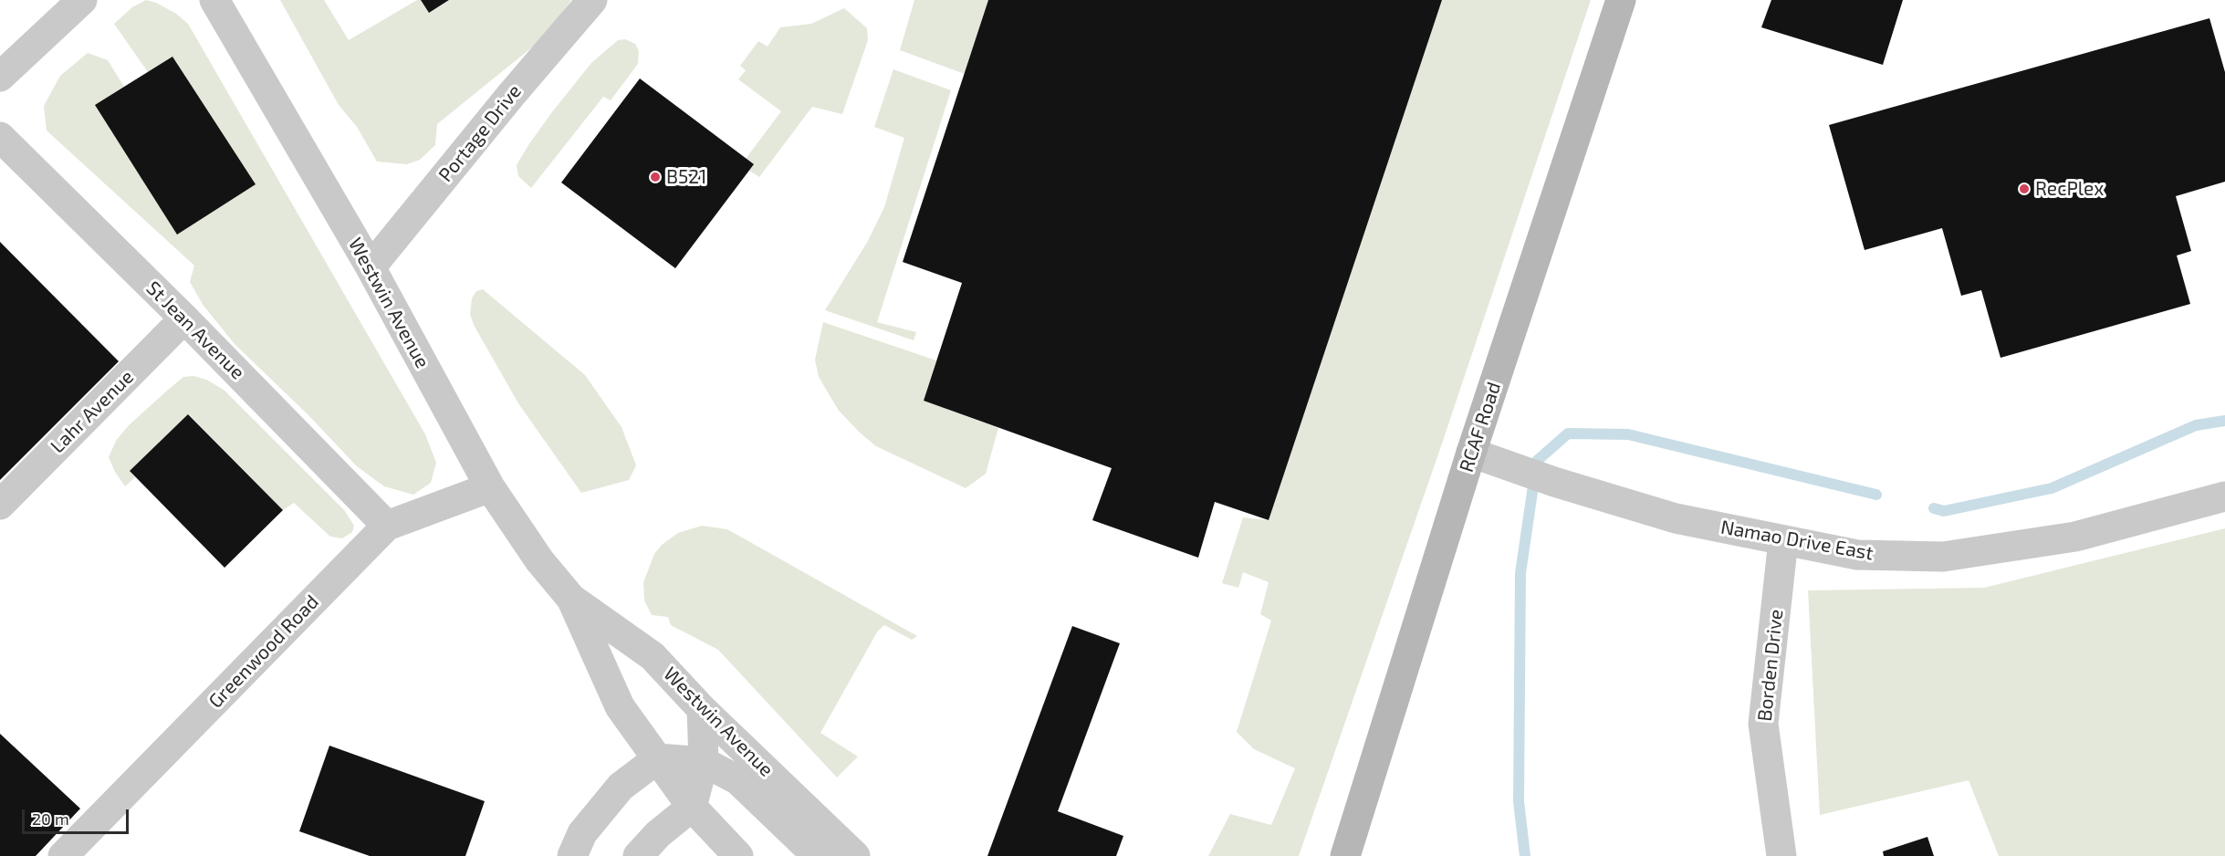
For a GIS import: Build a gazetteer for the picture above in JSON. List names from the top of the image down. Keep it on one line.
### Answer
{"streets":{"main road":["RCAF Road"],"street":["Portage Drive","Westwin Avenue","St Jean Avenue","Lahr Avenue","Namao Drive East","Greenwood Road","Borden Drive"]},"crossings":[["Portage Drive","Westwin Avenue"],["Westwin Avenue","Greenwood Road"],["St Jean Avenue","Lahr Avenue"],["St Jean Avenue","Greenwood Road"],["RCAF Road","Namao Drive East"],["Namao Drive East","Borden Drive"]],"places":["B521","RecPlex"],"scale_bar":"20 m"}
